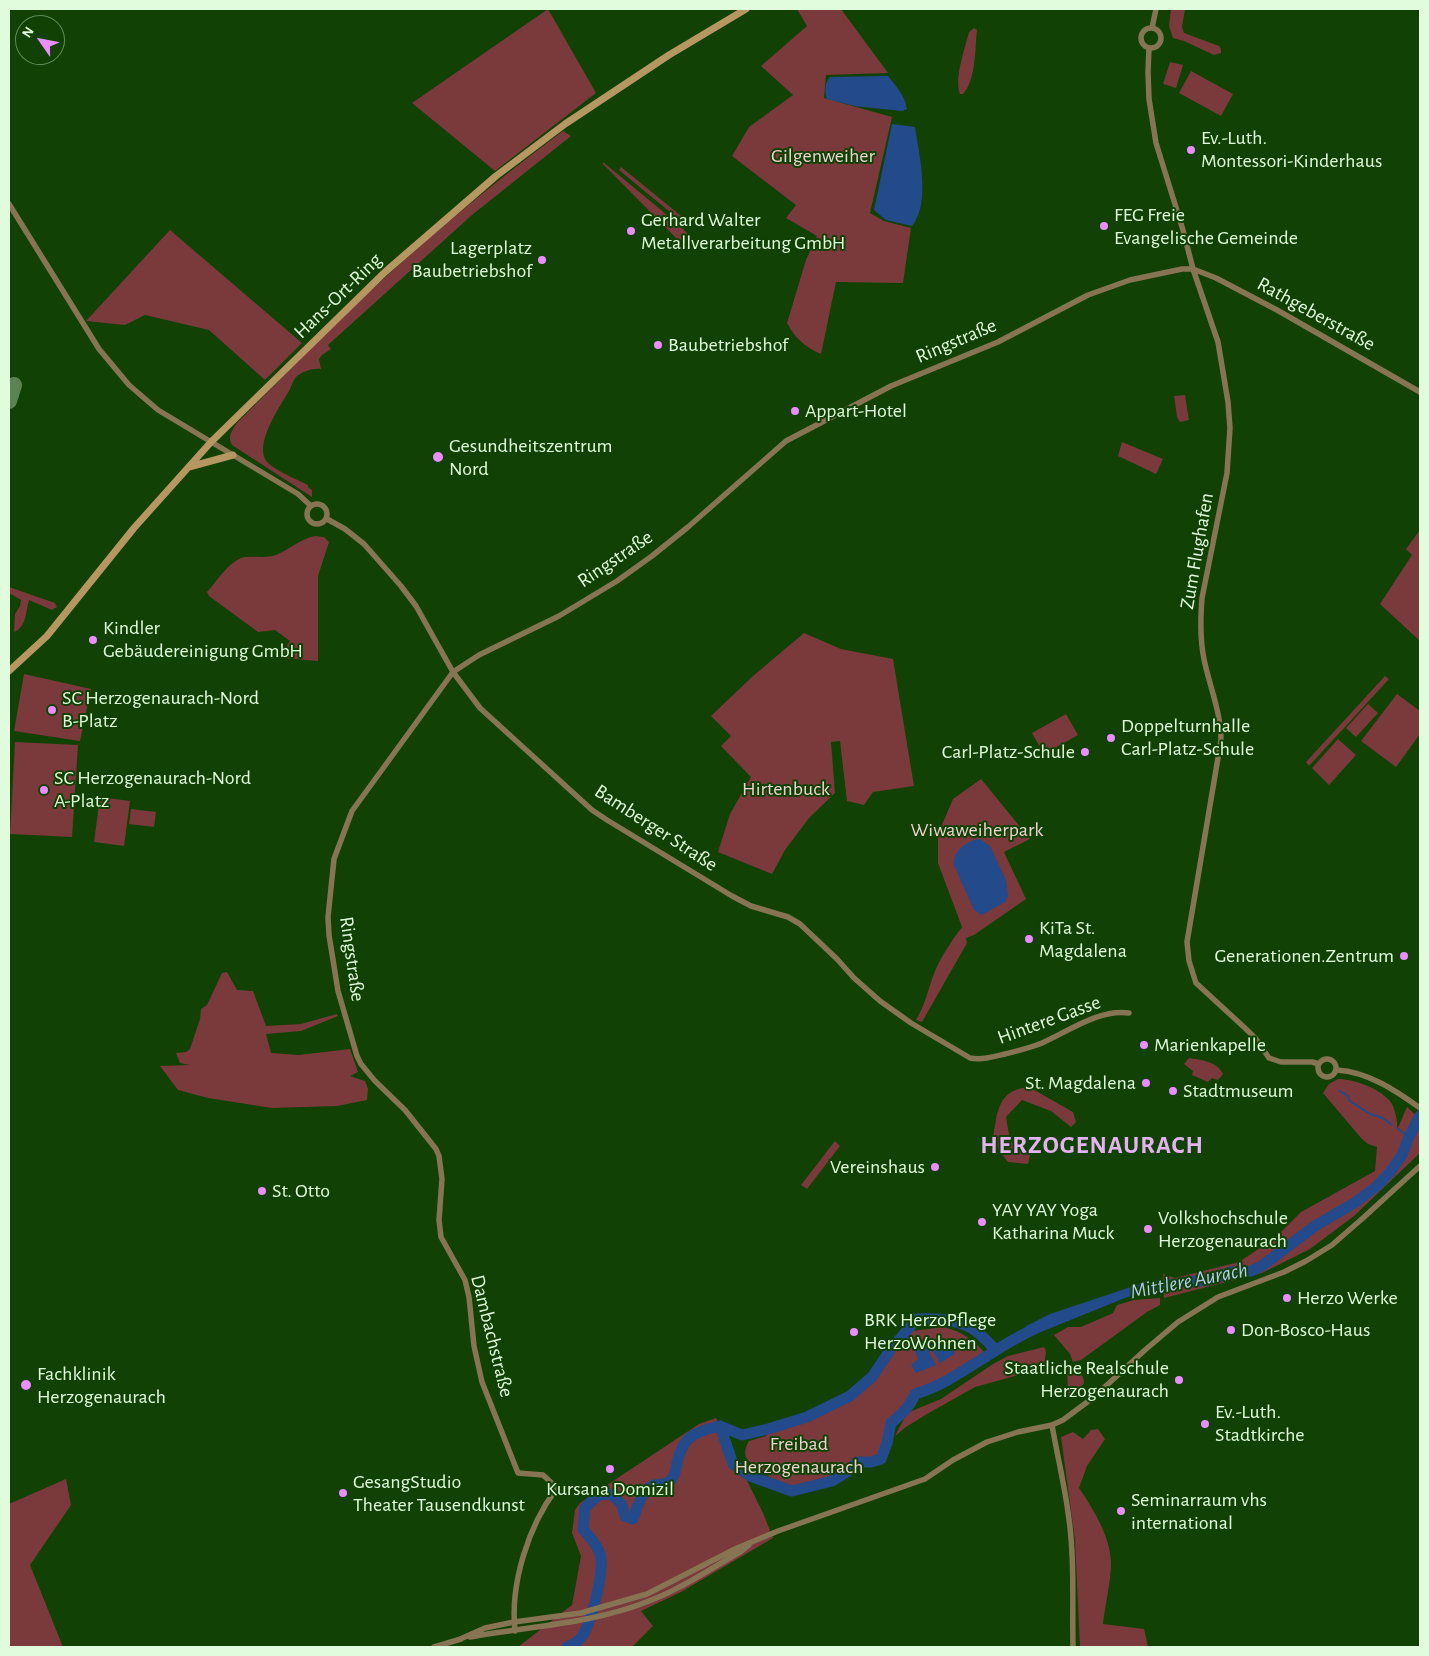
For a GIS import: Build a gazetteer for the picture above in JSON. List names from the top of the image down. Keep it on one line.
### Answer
{"streets":{"main road":["Hans-Ort-Ring"],"street":["Rathgeberstraße","Ringstraße","Zum Flughafen","Bamberger Straße","Hintere Gasse","Dambachstraße"]},"crossings":[["Hans-Ort-Ring","Bamberger Straße"],["Rathgeberstraße","Ringstraße"],["Rathgeberstraße","Zum Flughafen"],["Ringstraße","Zum Flughafen"],["Ringstraße","Bamberger Straße"],["Ringstraße","Dambachstraße"],["Bamberger Straße","Hintere Gasse"]],"districts":["HERZOGENAURACH"],"water":["Mittlere Aurach"],"parks":["Gilgenweiher","Hirtenbuck","Wiwaweiherpark","Freibad Herzogenaurach"],"places":["Ev.-Luth. Montessori-Kinderhaus","FEG Freie Evangelische Gemeinde","Gerhard Walter Metallverarbeitung GmbH","Lagerplatz Baubetriebshof","Baubetriebshof","Appart-Hotel","Gesundheitszentrum Nord","Kindler Gebäudereinigung GmbH","SC Herzogenaurach-Nord B-Platz","Doppelturnhalle Carl-Platz-Schule","Carl-Platz-Schule","SC Herzogenaurach-Nord A-Platz","KiTa St. Magdalena","Generationen.Zentrum","Marienkapelle","St. Magdalena","Stadtmuseum","Vereinshaus","St. Otto","YAY YAY Yoga Katharina Muck","Volkshochschule Herzogenaurach","Herzo Werke","Don-Bosco-Haus","BRK HerzoPflege HerzoWohnen","Staatliche Realschule Herzogenaurach","Fachklinik Herzogenaurach","Ev.-Luth. Stadtkirche","Kursana Domizil","GesangStudio Theater Tausendkunst","Seminarraum vhs international"],"north":"top left"}
